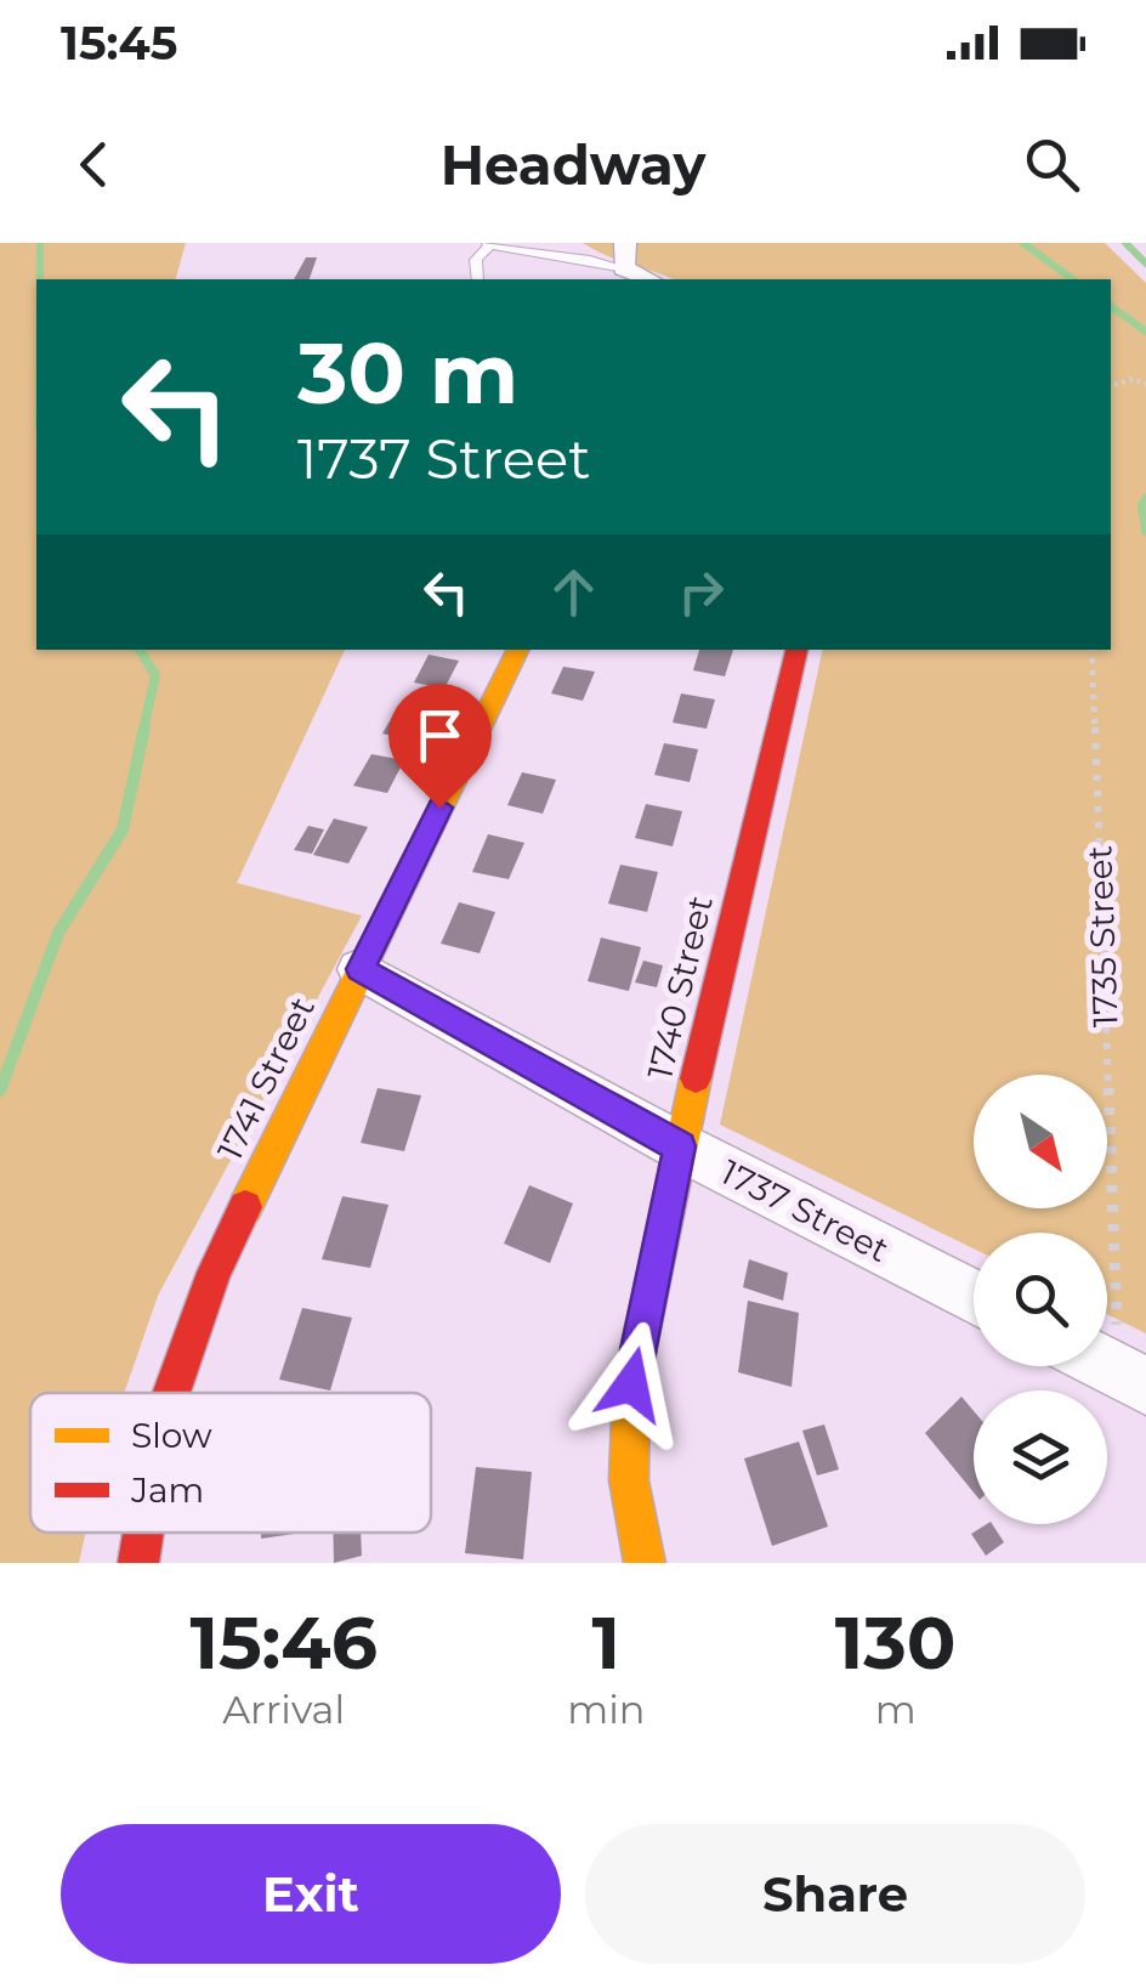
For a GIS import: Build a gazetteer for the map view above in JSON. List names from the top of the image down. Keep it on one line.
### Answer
{"streets":{"street":["1740 Street","1741 Street","1737 Street"],"path":["1735 Street"]},"crossings":[["1740 Street","1737 Street"],["1741 Street","1737 Street"]],"legend":["Slow","Jam"],"north":"bottom right","page":{"status":"15:45","header":"Headway","turn":["30 m","1737 Street"],"eta":["15:46","Arrival","1","min","130","m"],"buttons":["Exit","Share"]}}
